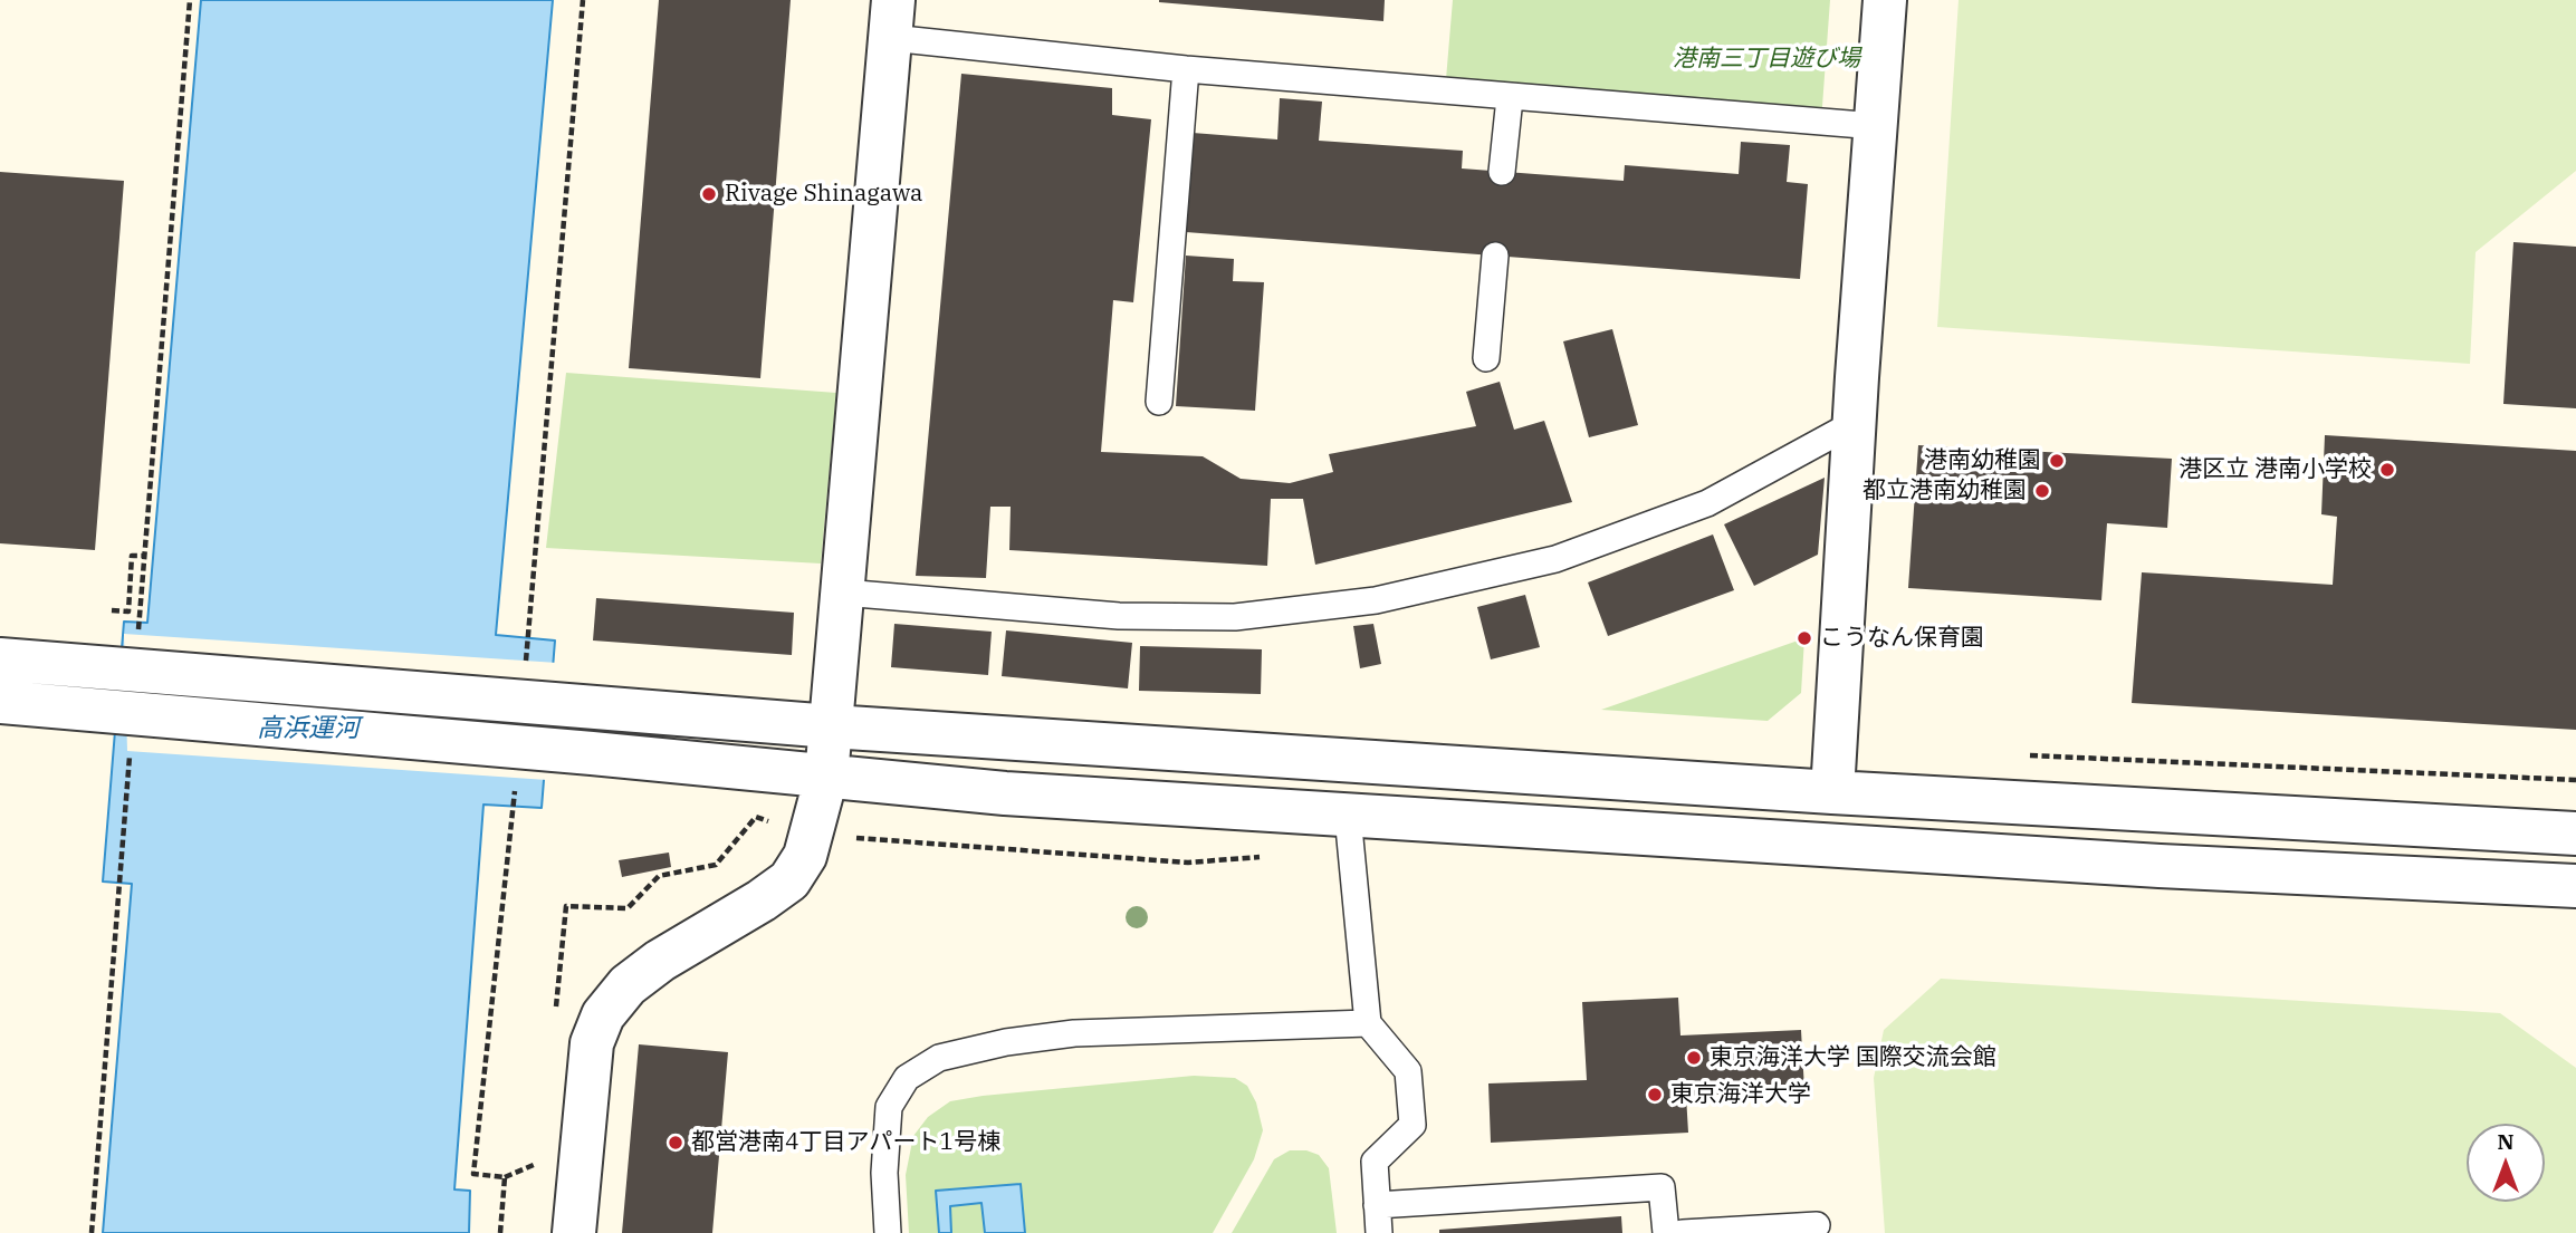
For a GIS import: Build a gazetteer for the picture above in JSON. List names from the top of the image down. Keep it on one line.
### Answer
{"water":["高浜運河"],"parks":["港南三丁目遊び場"],"places":["Rivage Shinagawa","港南幼稚園","港区立 港南小学校","都立港南幼稚園","こうなん保育園","東京海洋大学 国際交流会館","東京海洋大学","都営港南4丁目アパート1号棟"],"north":"top"}
